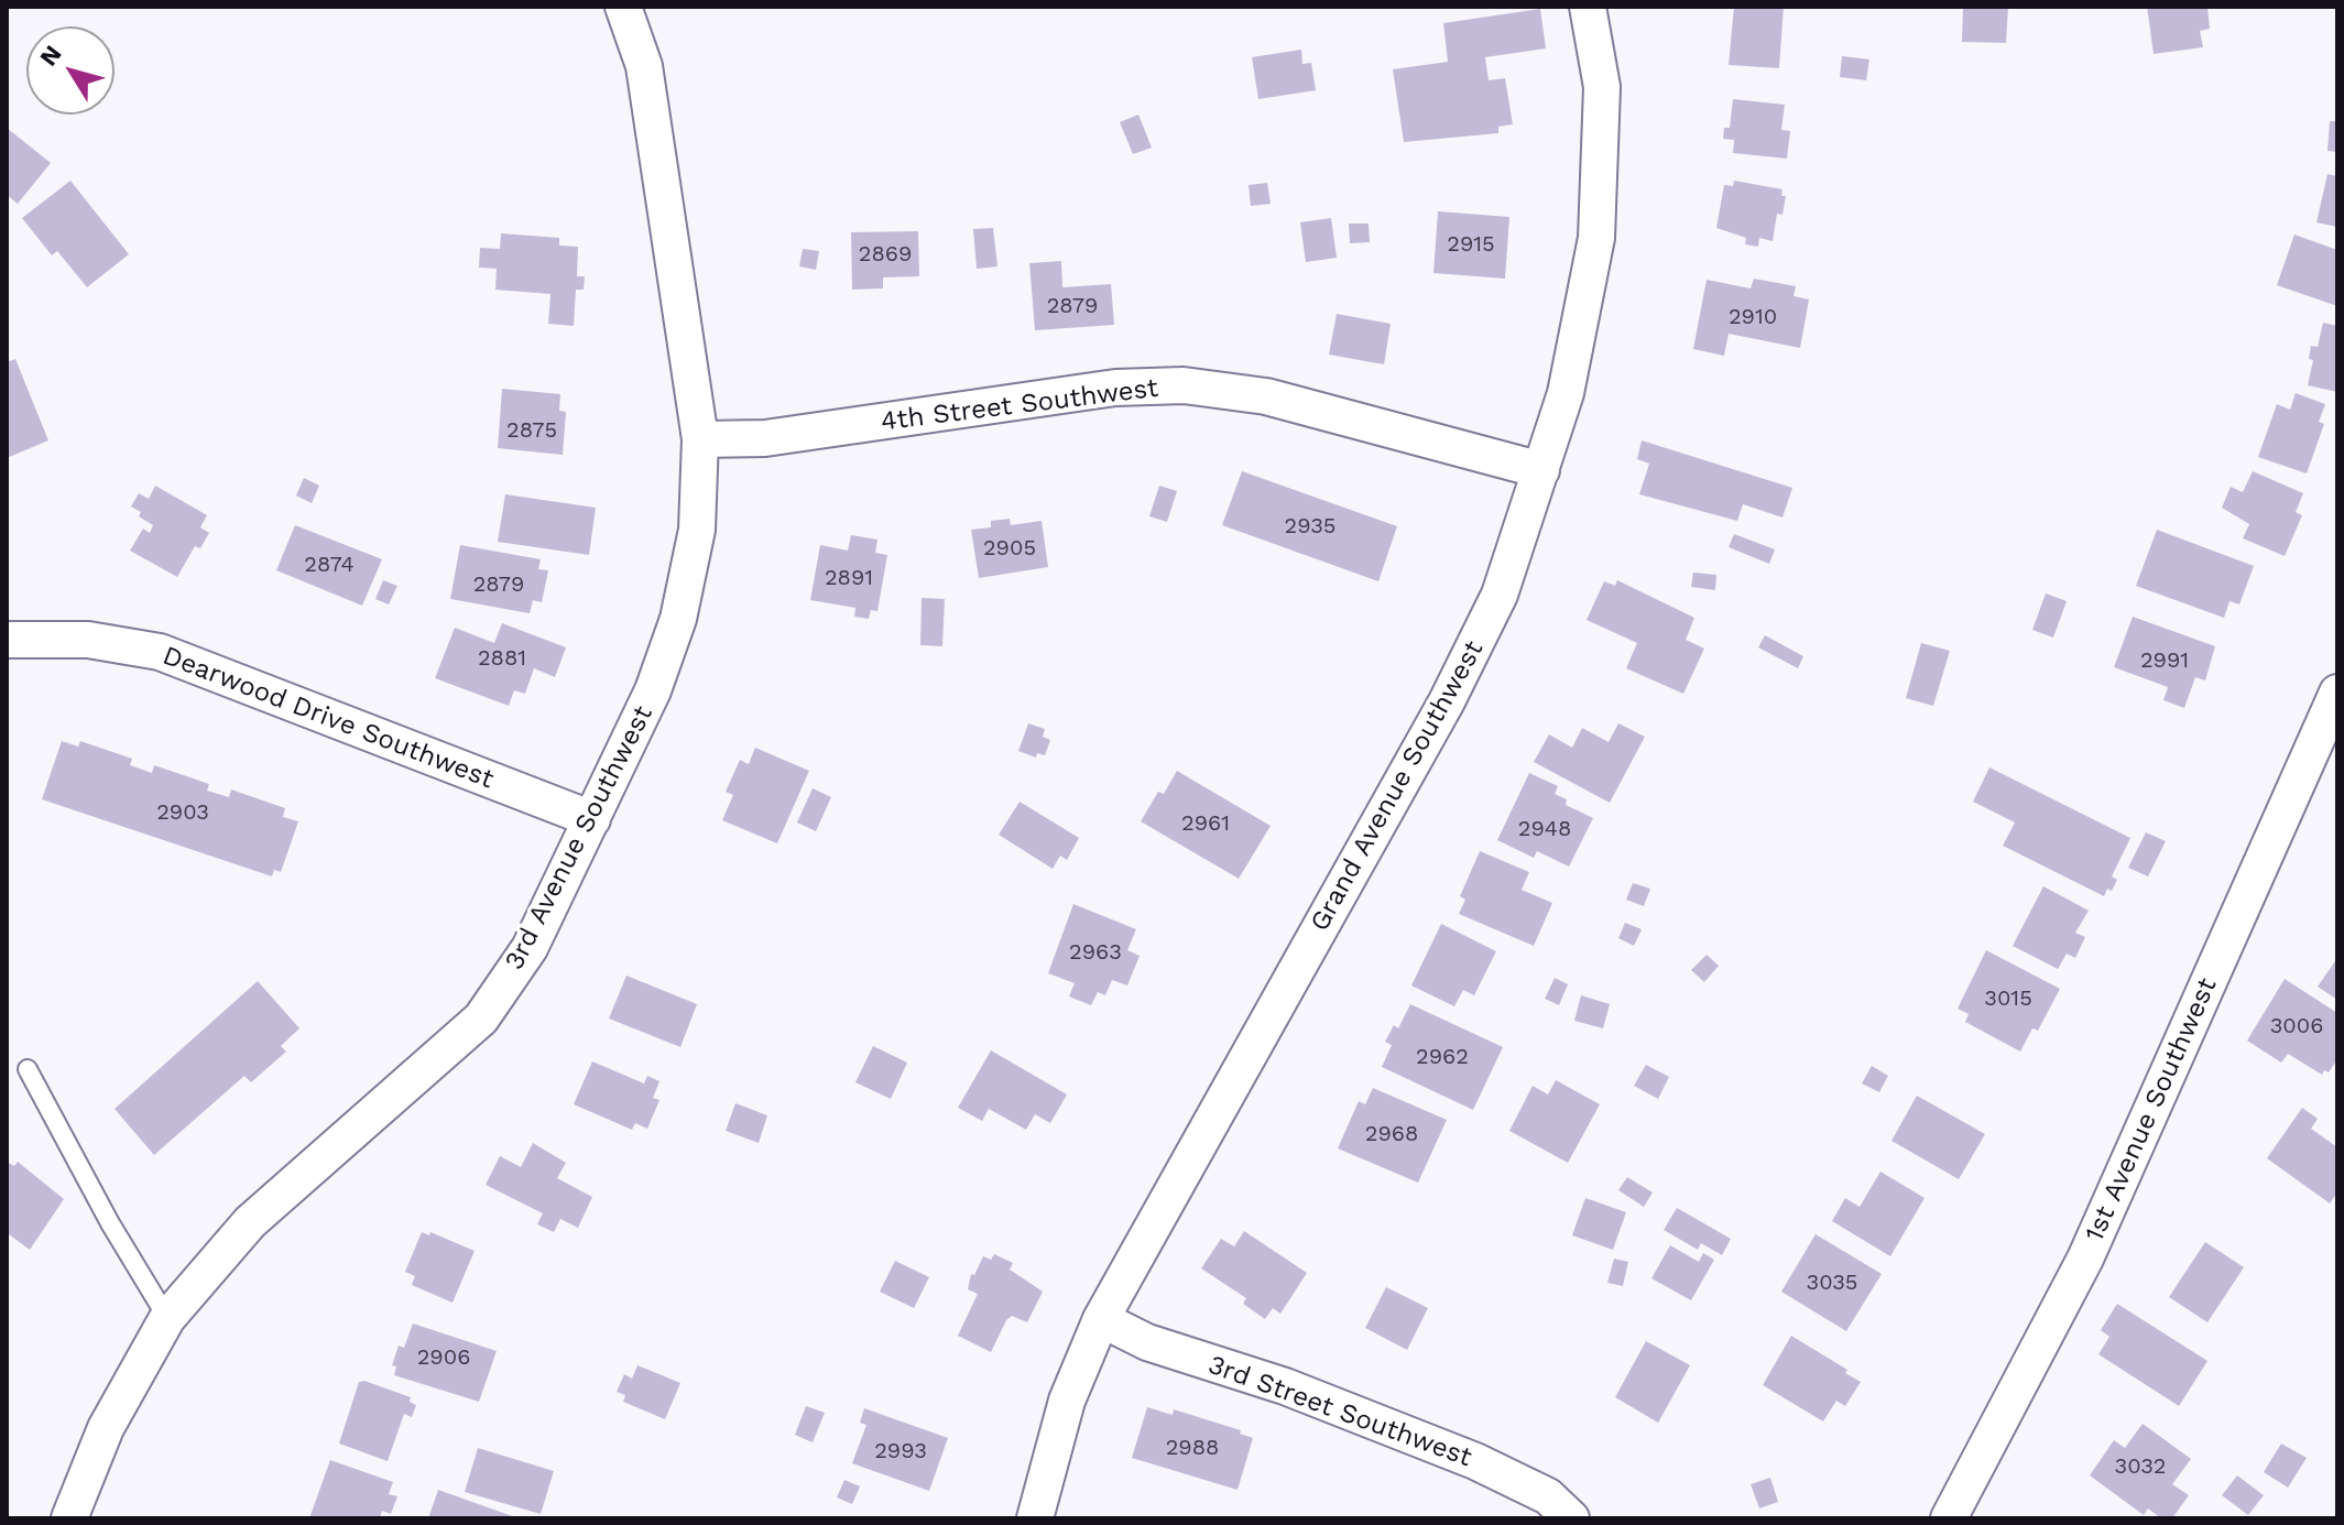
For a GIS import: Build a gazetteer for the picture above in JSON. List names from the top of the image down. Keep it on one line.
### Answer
{"streets":{"street":["4th Street Southwest","Dearwood Drive Southwest","Grand Avenue Southwest","3rd Avenue Southwest","1st Avenue Southwest","3rd Street Southwest"]},"crossings":[["4th Street Southwest","Grand Avenue Southwest"],["4th Street Southwest","3rd Avenue Southwest"],["Dearwood Drive Southwest","3rd Avenue Southwest"],["Grand Avenue Southwest","3rd Street Southwest"]],"house_numbers":["2915","2869","2879","2910","2875","2935","2905","2874","2891","2879","2881","2991","2903","2961","2948","2963","3015","3006","2962","2968","3035","2906","2988","2993","3032"],"north":"top left"}
